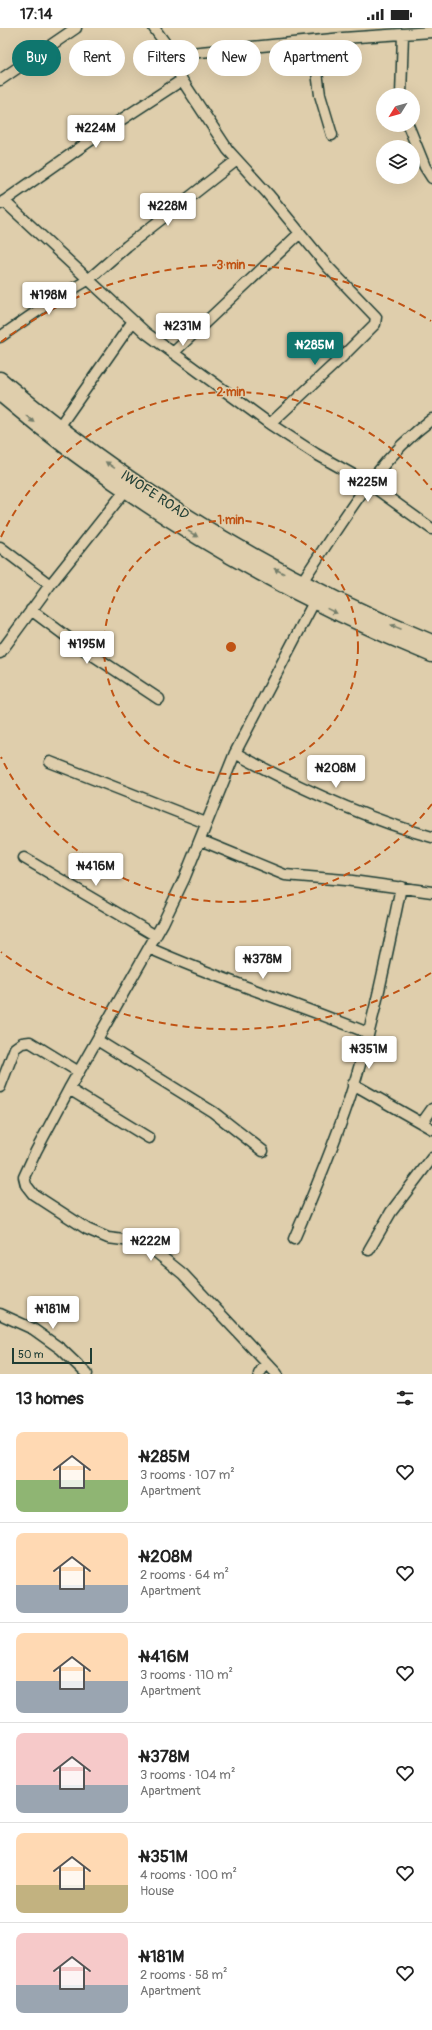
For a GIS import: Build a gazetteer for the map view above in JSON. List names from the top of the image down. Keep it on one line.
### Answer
{"streets":{"street":["IWOFE ROAD"]},"scale_bar":"50 m","north":"bottom left","page":{"status":"17:14","chip":["Buy","Rent","Filters","New","Apartment"],"price":["₦224M","₦228M","₦198M","₦231M","₦285M","₦225M","₦195M","₦208M","₦416M","₦378M","₦351M","₦222M","₦181M"],"scale":"50 m","heading":"13 homes","list":[{"name":"₦285M","note":"3 rooms · 107 m² · Apartment"},{"name":"₦208M","note":"2 rooms · 64 m² · Apartment"},{"name":"₦416M","note":"3 rooms · 110 m² · Apartment"},{"name":"₦378M","note":"3 rooms · 104 m² · Apartment"},{"name":"₦351M","note":"4 rooms · 100 m² · House"},{"name":"₦181M","note":"2 rooms · 58 m² · Apartment"}]},"rings":["3 min","2 min","1 min"]}
